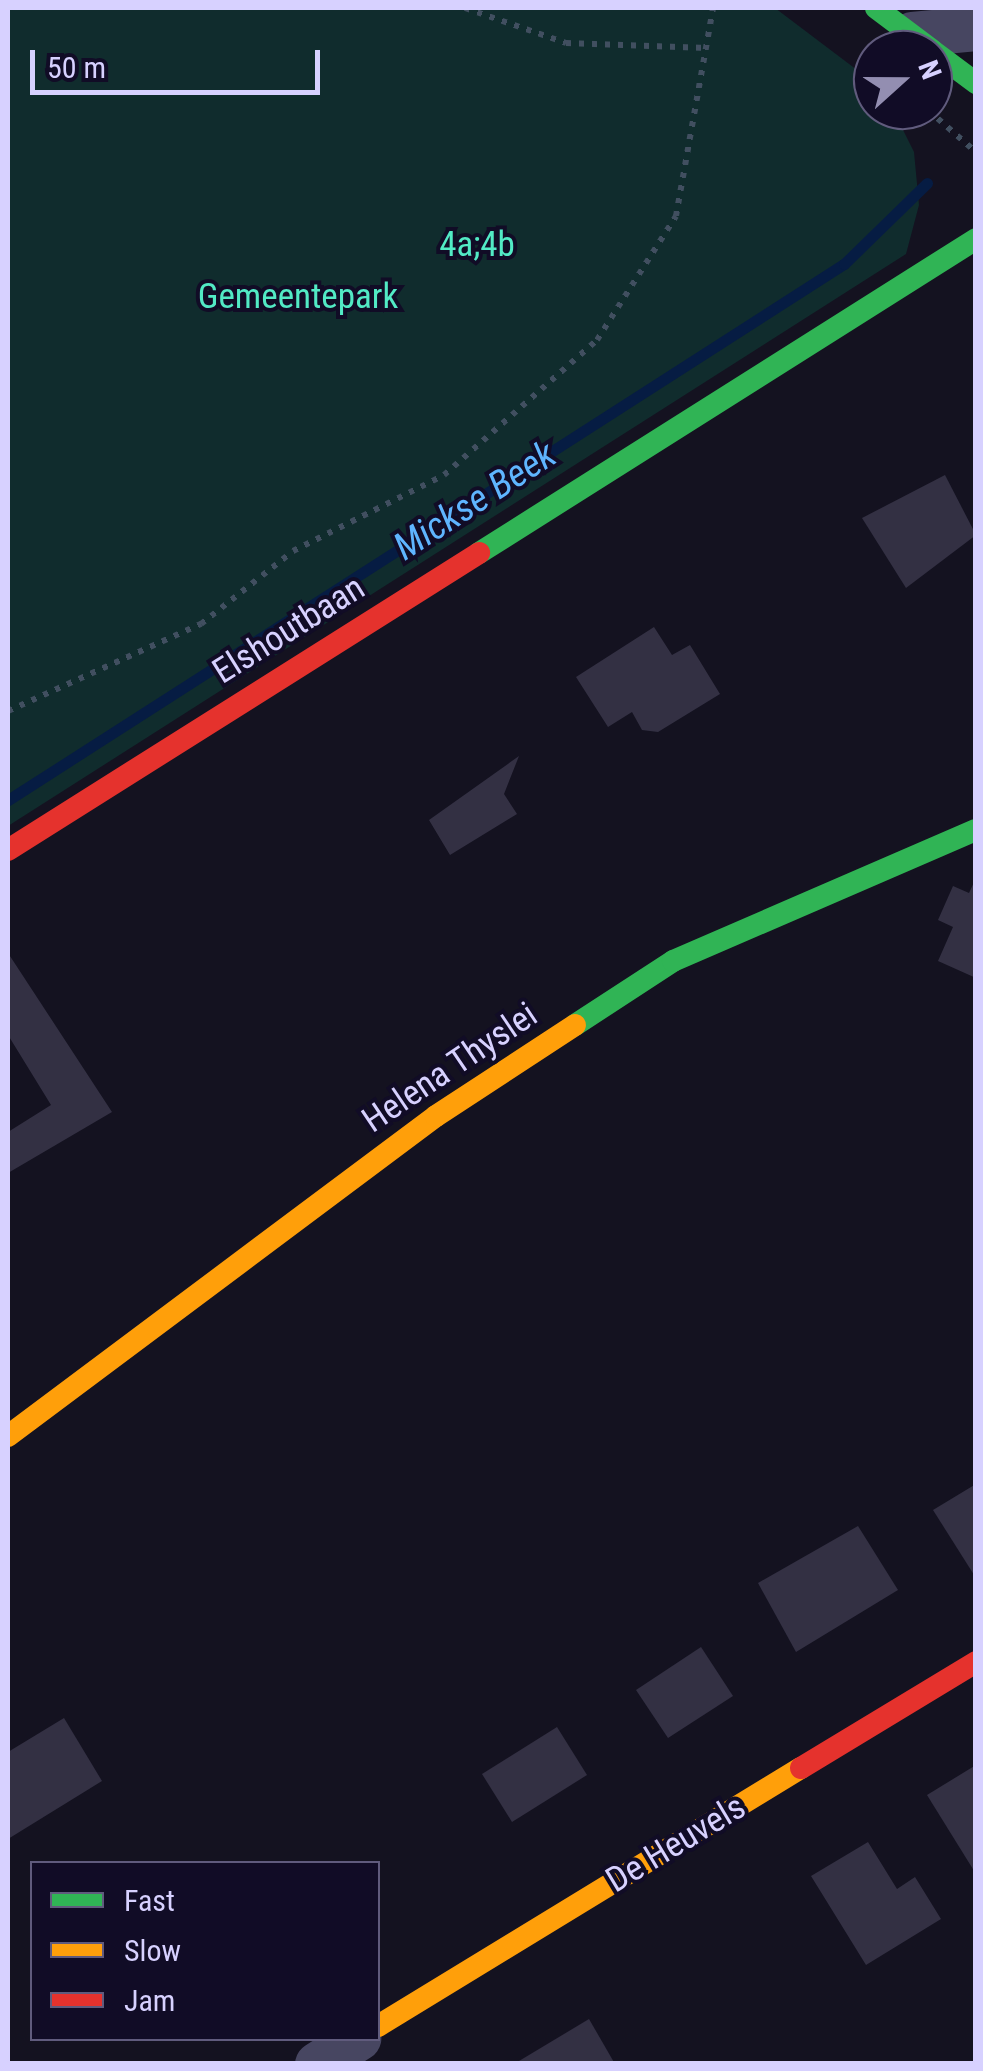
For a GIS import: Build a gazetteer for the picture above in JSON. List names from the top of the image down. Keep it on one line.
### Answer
{"streets":{"street":["Elshoutbaan","Helena Thyslei","De Heuvels"]},"water":["Mickse Beek"],"parks":["4a;4b","Gemeentepark"],"legend":["Fast","Slow","Jam"],"scale_bar":"50 m","north":"right"}
